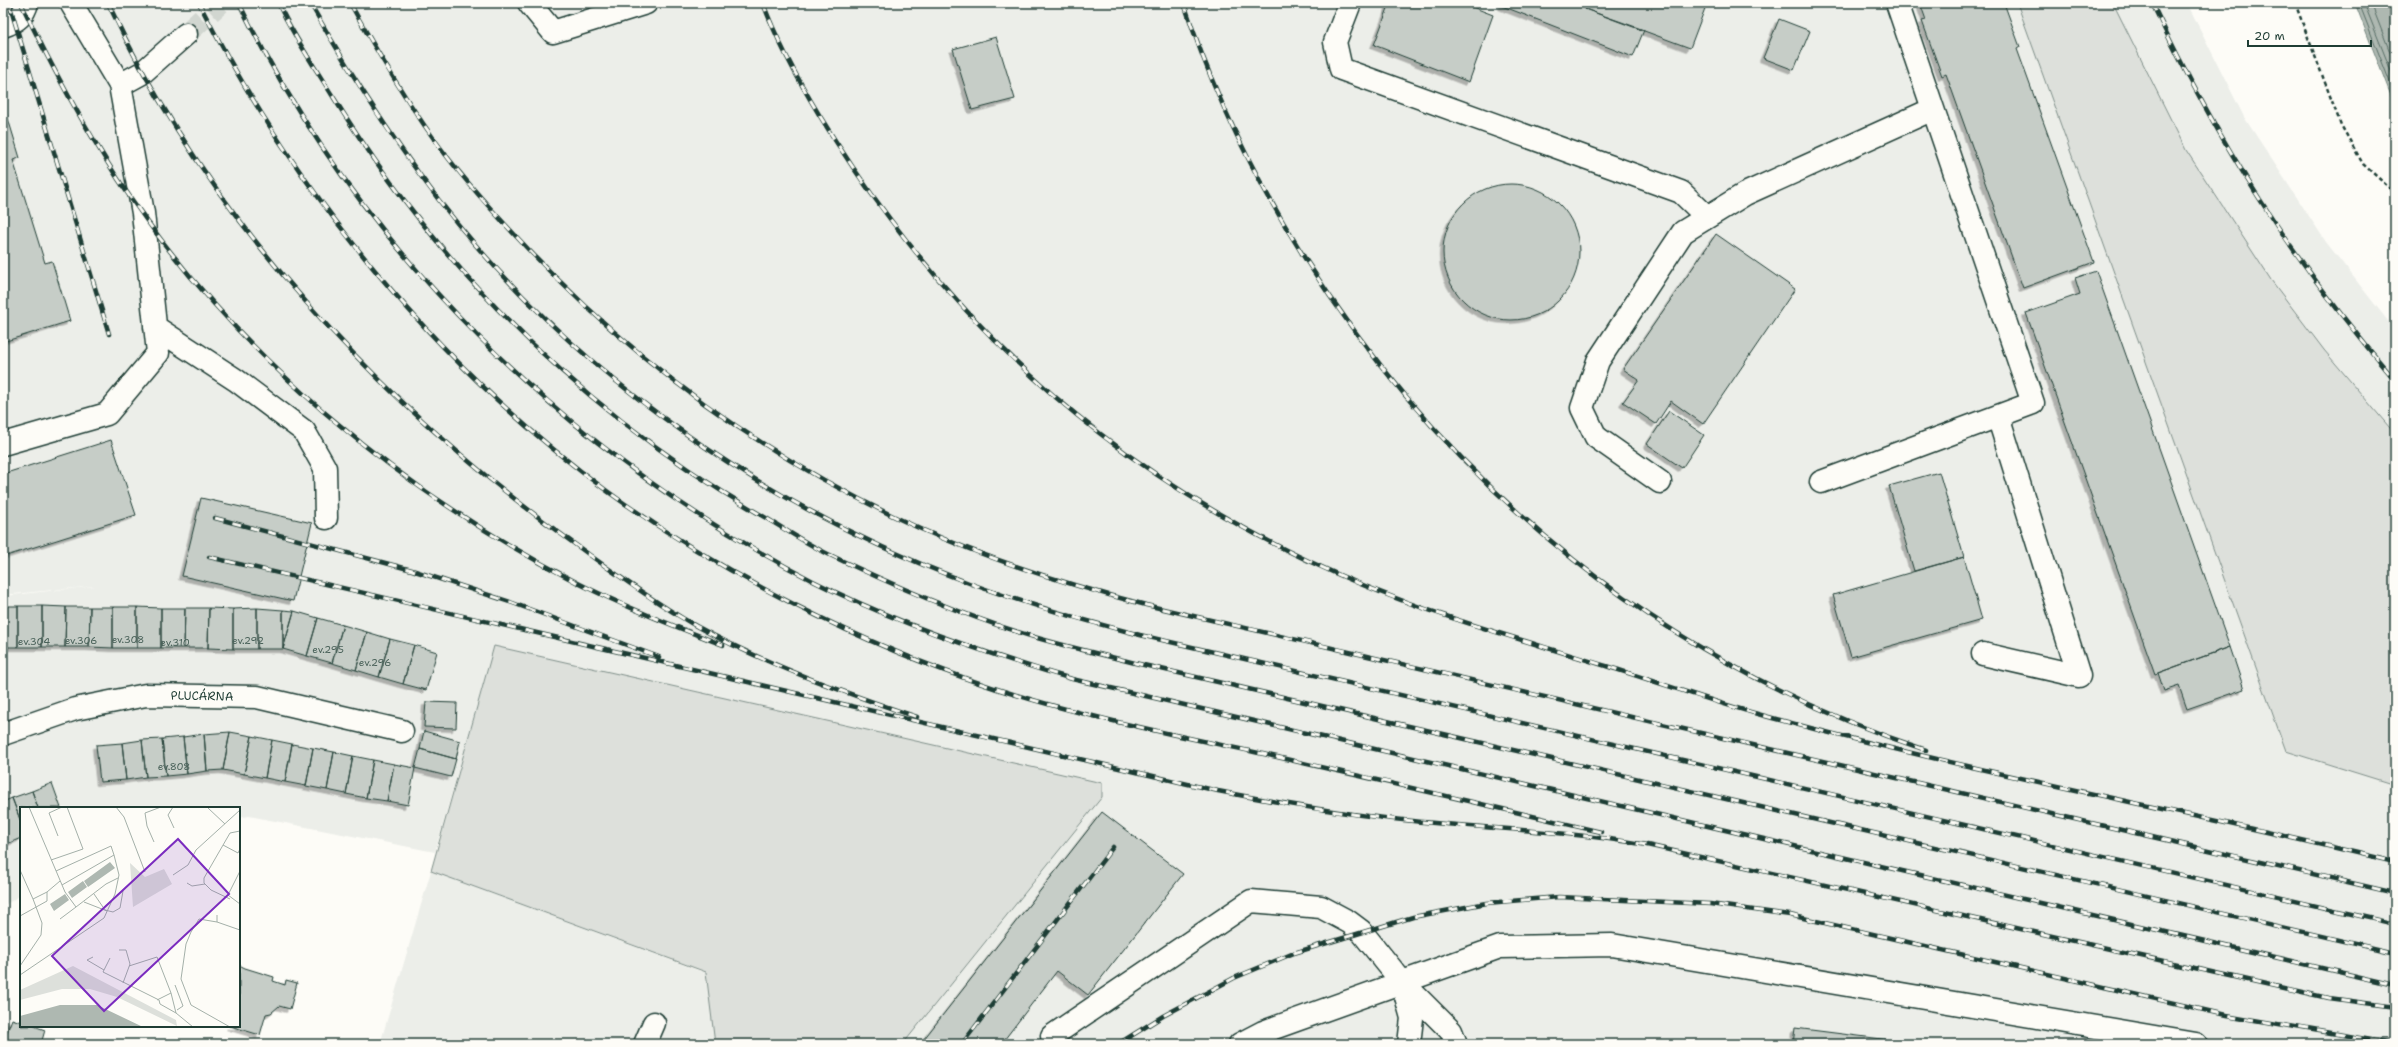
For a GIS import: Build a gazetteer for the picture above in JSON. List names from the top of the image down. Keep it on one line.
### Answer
{"streets":{"street":["PLUCÁRNA"]},"house_numbers":["ev.308","ev.306","ev.292","ev.304","ev.310","ev.295","ev.296","ev.808"],"scale_bar":"20 m"}
